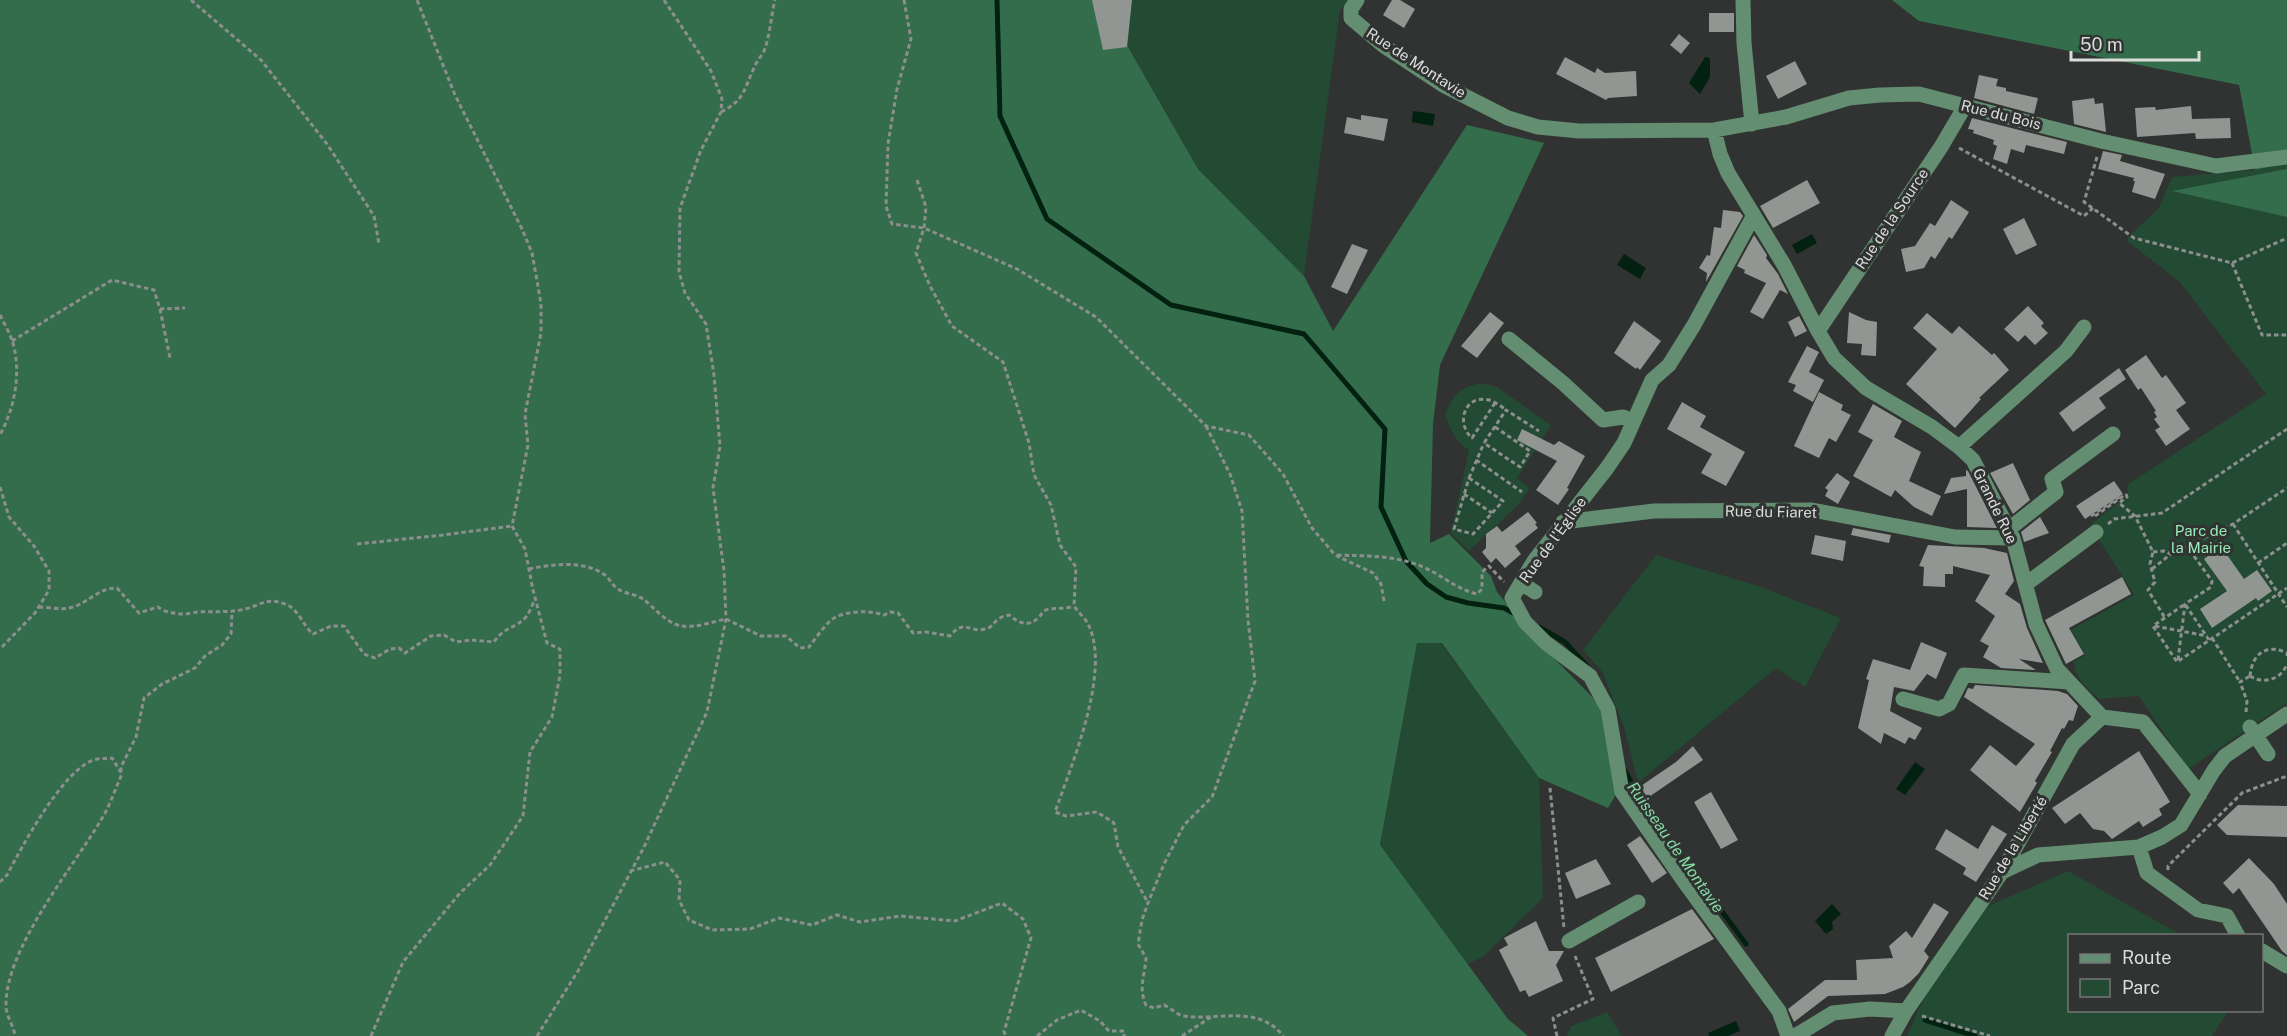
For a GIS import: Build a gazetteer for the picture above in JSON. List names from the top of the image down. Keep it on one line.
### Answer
{"streets":{"street":["Rue de Montavie","Rue du Bois","Rue de la Source","Grande Rue","Rue du Fiaret","Rue de l'Église","Rue de la Liberté"]},"crossings":[["Rue de Montavie","Rue du Bois"],["Rue de Montavie","Grande Rue"],["Rue du Bois","Rue de la Source"],["Rue du Bois","Grande Rue"],["Rue de la Source","Grande Rue"],["Grande Rue","Rue du Fiaret"],["Grande Rue","Rue de l'Église"],["Grande Rue","Rue de la Liberté"],["Rue du Fiaret","Rue de l'Église"]],"water":["Ruisseau de Montavie"],"parks":["Parc de la Mairie"],"legend":["Route","Parc"],"scale_bar":"50 m"}
